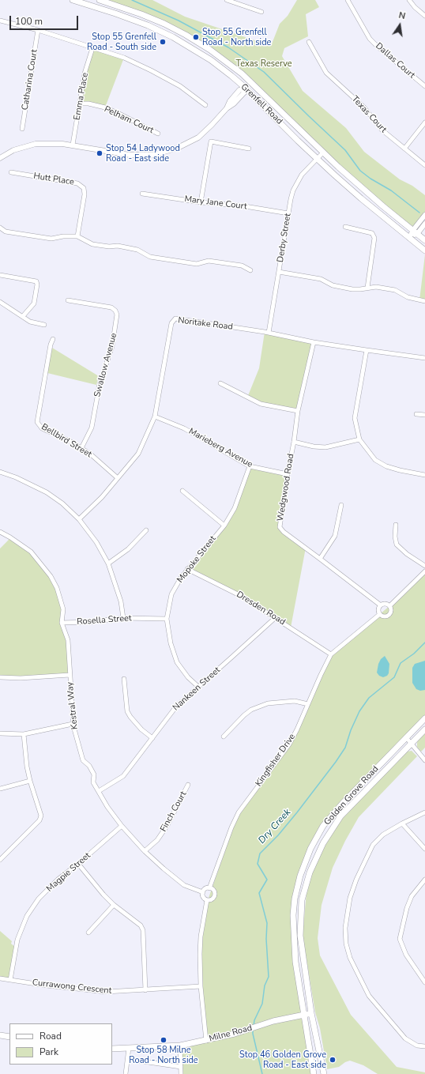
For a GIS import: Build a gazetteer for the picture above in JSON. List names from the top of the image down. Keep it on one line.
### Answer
{"streets":{"main road":["Grenfell Road","Golden Grove Road","Milne Road"],"street":["Dallas Court","Catharina Court","Emma Place","Texas Court","Pelham Court","Hutt Place","Mary Jane Court","Derby Street","Noritake Road","Swallow Avenue","Bellbird Street","Marieberg Avenue","Wedgwood Road","Mopoke Street","Dresden Road","Rosella Street","Nankeen Street","Kestral Way","Kingfisher Drive","Finch Court","Magpie Street","Currawong Crescent"]},"crossings":[["Emma Place","Pelham Court"],["Grenfell Road","Derby Street"],["Mary Jane Court","Derby Street"],["Derby Street","Noritake Road"],["Noritake Road","Bellbird Street"],["Noritake Road","Marieberg Avenue"],["Noritake Road","Wedgwood Road"],["Swallow Avenue","Bellbird Street"],["Marieberg Avenue","Wedgwood Road"],["Marieberg Avenue","Mopoke Street"],["Wedgwood Road","Kingfisher Drive"],["Mopoke Street","Dresden Road"],["Mopoke Street","Rosella Street"],["Mopoke Street","Nankeen Street"],["Dresden Road","Nankeen Street"],["Dresden Road","Kingfisher Drive"],["Rosella Street","Kestral Way"],["Nankeen Street","Kestral Way"],["Kestral Way","Kingfisher Drive"],["Kestral Way","Finch Court"],["Kestral Way","Magpie Street"],["Golden Grove Road","Milne Road"],["Magpie Street","Currawong Crescent"]],"water":["Dry Creek"],"parks":["Texas Reserve"],"places":["Stop 55 Grenfell Road - North side","Stop 55 Grenfell Road - South side","Stop 54 Ladywood Road - East side","Stop 58 Milne Road - North side","Stop 46 Golden Grove Road - East side"],"legend":["Road","Park"],"scale_bar":"100 m","north":"top"}
